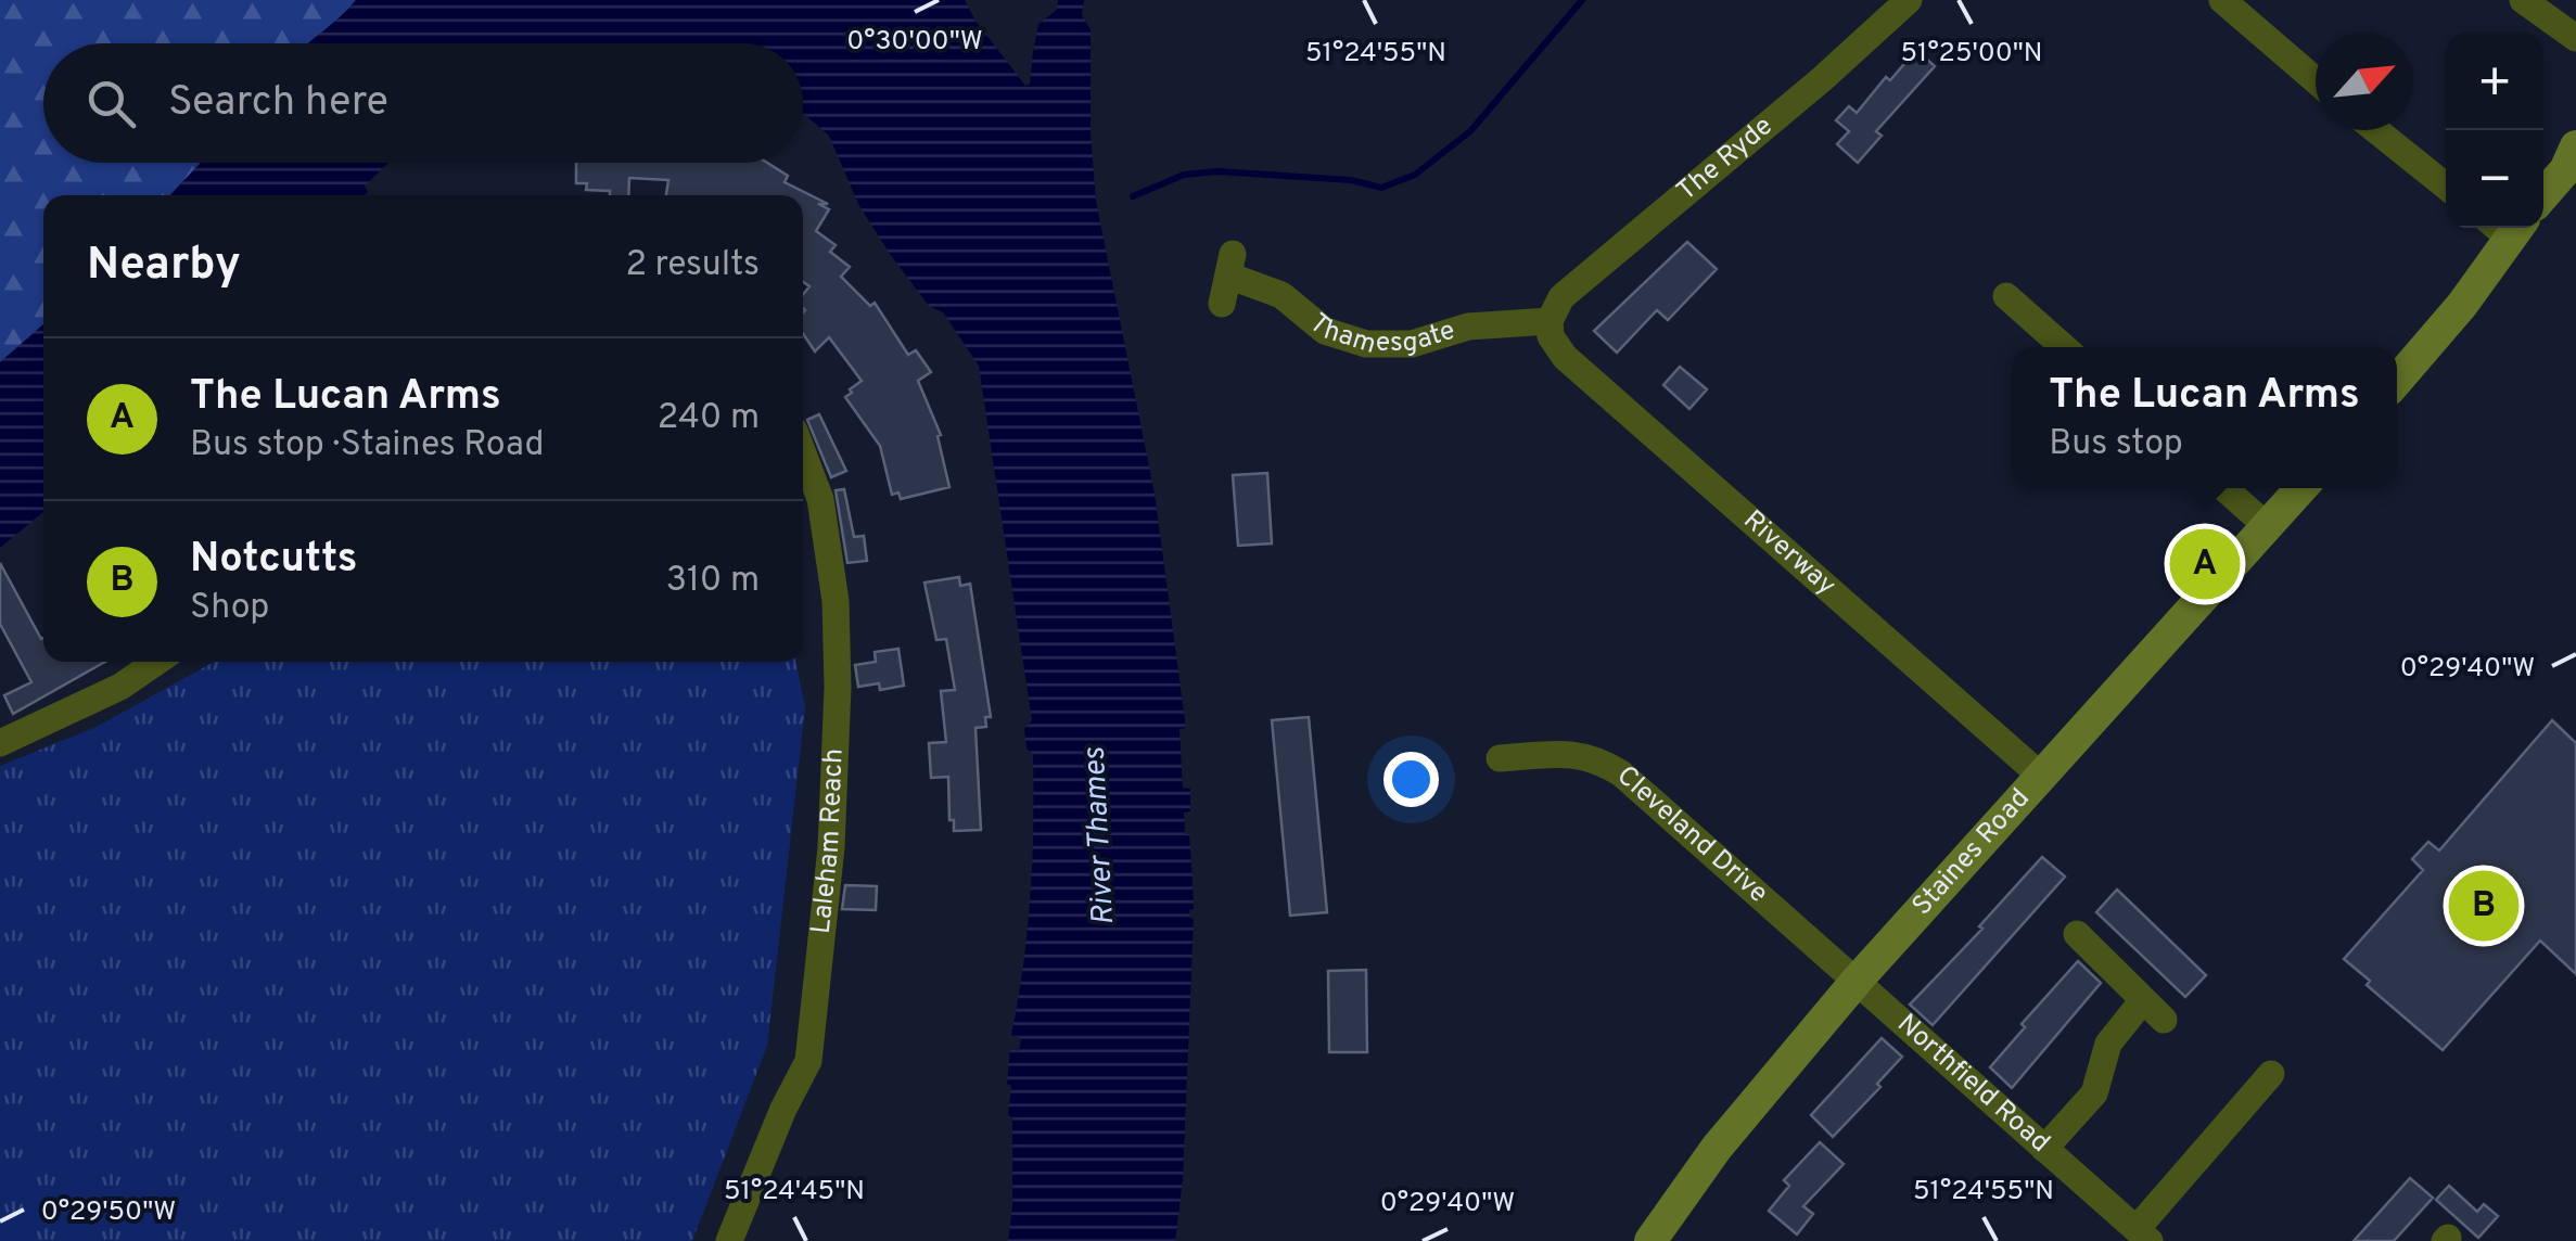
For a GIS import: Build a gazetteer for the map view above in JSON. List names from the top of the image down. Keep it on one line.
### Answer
{"streets":{"main road":["Staines Road"],"street":["The Ryde","Thamesgate","Riverway","Cleveland Drive","Laleham Reach","Northfield Road"]},"crossings":[["The Ryde","Thamesgate"],["The Ryde","Riverway"],["Thamesgate","Riverway"],["Riverway","Staines Road"],["Cleveland Drive","Staines Road"],["Cleveland Drive","Northfield Road"],["Staines Road","Northfield Road"]],"water":["River Thames"],"north":"top right","page":{"map_buttons":["+","−"],"search":"Search here","heading":["Nearby","2 results"],"list":[{"mark":"A","name":"The Lucan Arms","note":"Bus stop · Staines Road","value":"240 m"},{"mark":"B","name":"Notcutts","note":"Shop","value":"310 m"}],"popup":["The Lucan Arms","Bus stop"],"pins":["A","B"]},"coordinates":["0°30'00\"W","51°24'55\"N","51°25'00\"N","0°29'40\"W","51°24'45\"N","0°29'50\"W"]}
